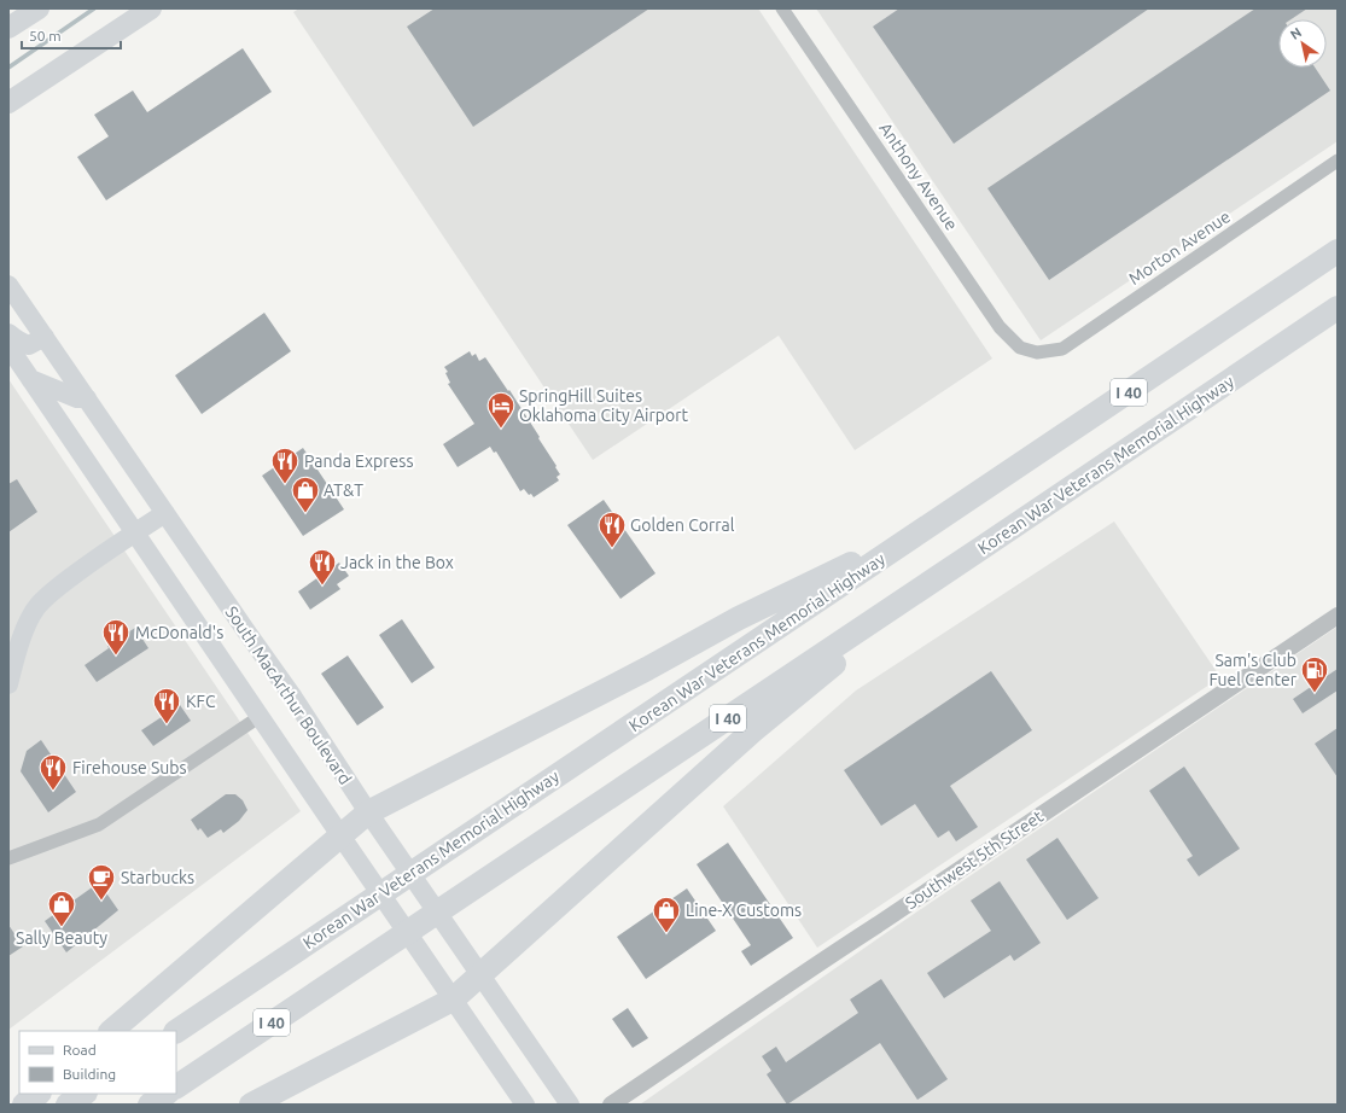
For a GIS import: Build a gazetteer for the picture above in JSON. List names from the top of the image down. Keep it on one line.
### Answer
{"streets":{"highway":["I 40","Korean War Veterans Memorial Highway"],"main road":["South MacArthur Boulevard"],"street":["Anthony Avenue","Morton Avenue","Southwest 5th Street"]},"crossings":[["Anthony Avenue","Morton Avenue"]],"places":{"hotel":["SpringHill Suites Oklahoma City Airport"],"restaurant":["Panda Express","Golden Corral","Jack in the Box","McDonald's","KFC","Firehouse Subs"],"shop":["AT&T","Sally Beauty","Line-X Customs"],"fuel station":["Sam's Club Fuel Center"],"cafe":["Starbucks"]},"legend":["Road","Building"],"scale_bar":"50 m","north":"top left"}
